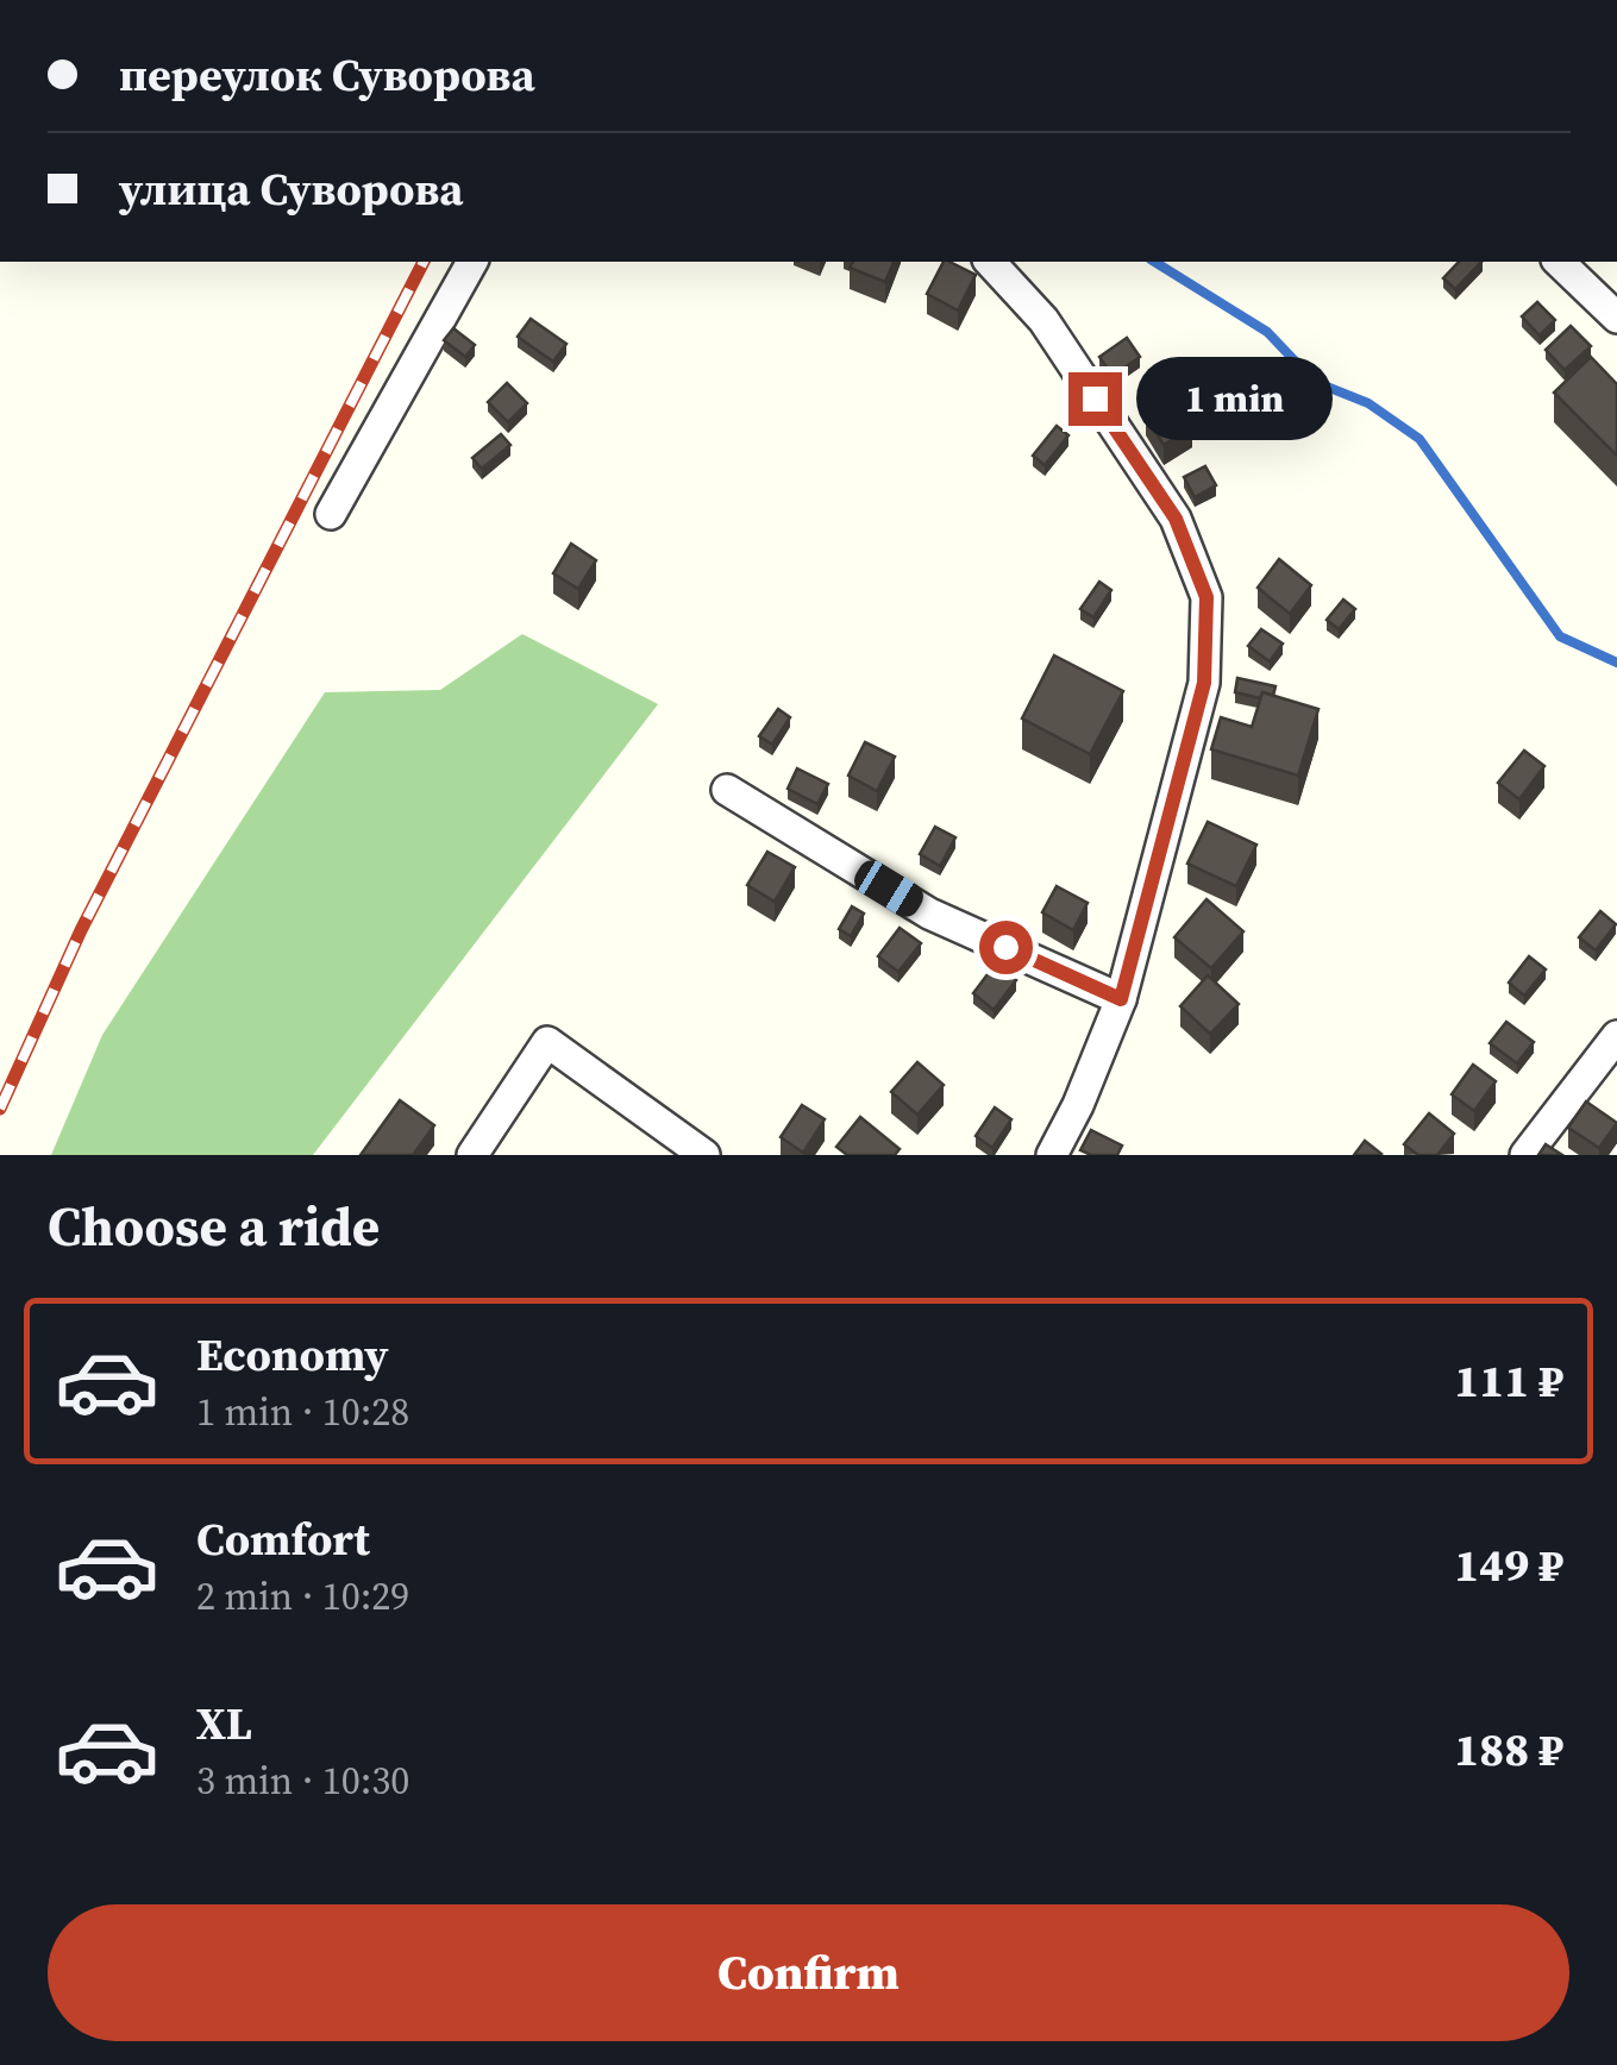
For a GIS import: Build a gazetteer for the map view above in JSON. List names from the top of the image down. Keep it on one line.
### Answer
{"page":{"banner":["переулок Суворова","улица Суворова"],"bubble":"1 min","heading":"Choose a ride","list":[{"name":"Economy","note":"1 min · 10:28","value":"111 ₽"},{"name":"Comfort","note":"2 min · 10:29","value":"149 ₽"},{"name":"XL","note":"3 min · 10:30","value":"188 ₽"}],"buttons":"Confirm"}}
